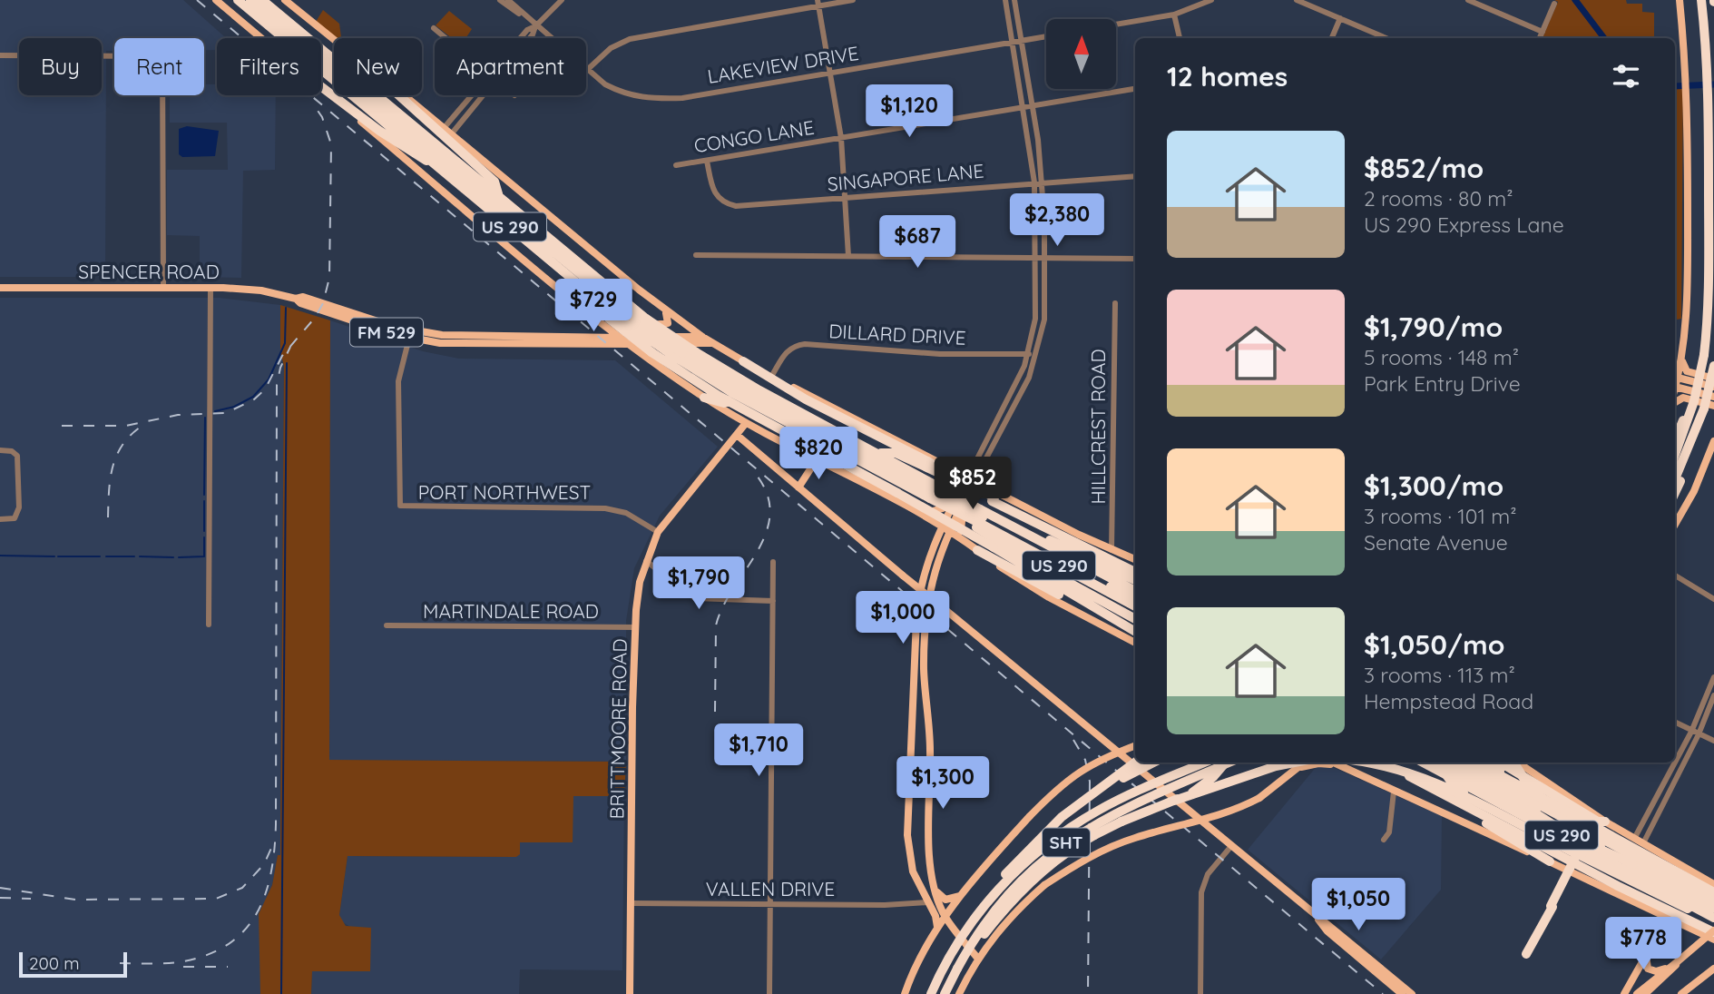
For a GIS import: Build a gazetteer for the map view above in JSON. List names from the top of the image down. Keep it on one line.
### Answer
{"streets":{"highway":["US 290","SHT"],"main road":["SPENCER ROAD","FM 529","BRITTMOORE ROAD"],"street":["LAKEVIEW DRIVE","CONGO LANE","SINGAPORE LANE","DILLARD DRIVE","HILLCREST ROAD","PORT NORTHWEST","MARTINDALE ROAD","VALLEN DRIVE"]},"crossings":[["CONGO LANE","SINGAPORE LANE"],["SPENCER ROAD","PORT NORTHWEST"],["PORT NORTHWEST","BRITTMOORE ROAD"],["MARTINDALE ROAD","BRITTMOORE ROAD"],["BRITTMOORE ROAD","VALLEN DRIVE"]],"scale_bar":"200 m","north":"top","page":{"chip":["Buy","Rent","Filters","New","Apartment"],"heading":"12 homes","price":["$1,120","$2,380","$687","$729","$820","$852","$1,790","$1,000","$1,710","$1,300","$1,050","$778"],"list":[{"name":"$852/mo","note":"2 rooms · 80 m² · US 290 Express Lane"},{"name":"$1,790/mo","note":"5 rooms · 148 m² · Park Entry Drive"},{"name":"$1,300/mo","note":"3 rooms · 101 m² · Senate Avenue"},{"name":"$1,050/mo","note":"3 rooms · 113 m² · Hempstead Road"}],"scale":"200 m"}}
